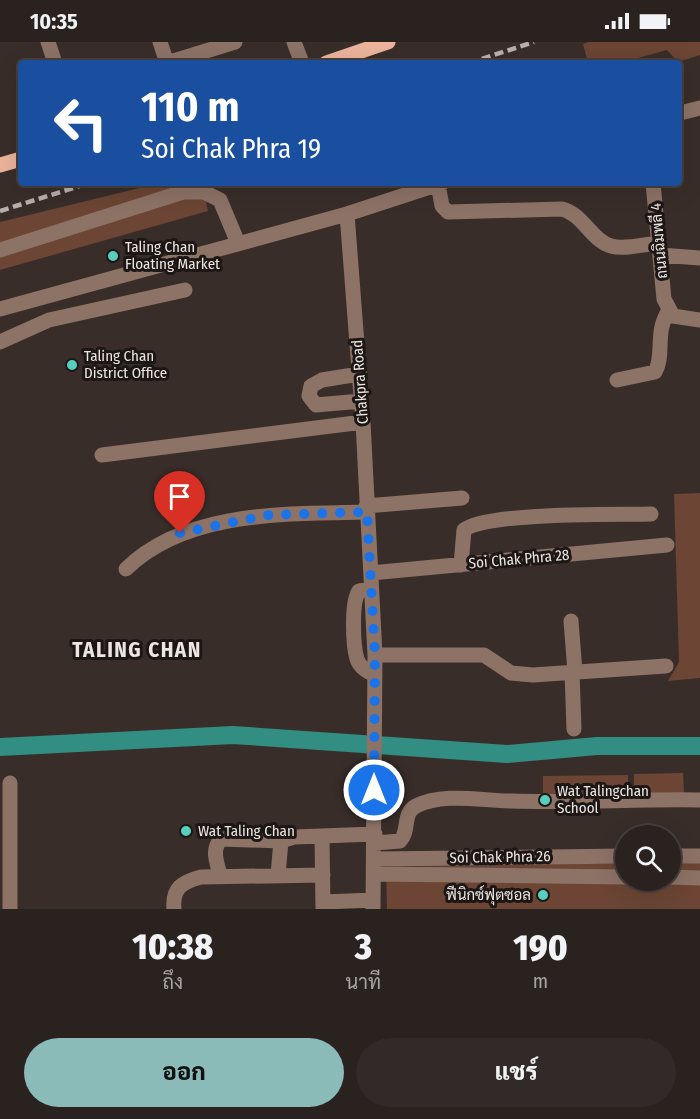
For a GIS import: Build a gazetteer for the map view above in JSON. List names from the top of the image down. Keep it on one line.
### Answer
{"streets":{"street":["ถนนฉิมพลี 4","Chakpra Road","Soi Chak Phra 28","Soi Chak Phra 26"]},"crossings":[["Chakpra Road","Soi Chak Phra 28"],["Chakpra Road","Soi Chak Phra 26"]],"districts":["TALING CHAN"],"places":["Taling Chan Floating Market","Taling Chan District Office","Wat Talingchan School","Wat Taling Chan","ฟีนิกซ์ฟุตซอล"],"page":{"status":"10:35","turn":["110 m","Soi Chak Phra 19"],"eta":["10:38","ถึง","3","นาที","190","m"],"buttons":["ออก","แชร์"]}}
